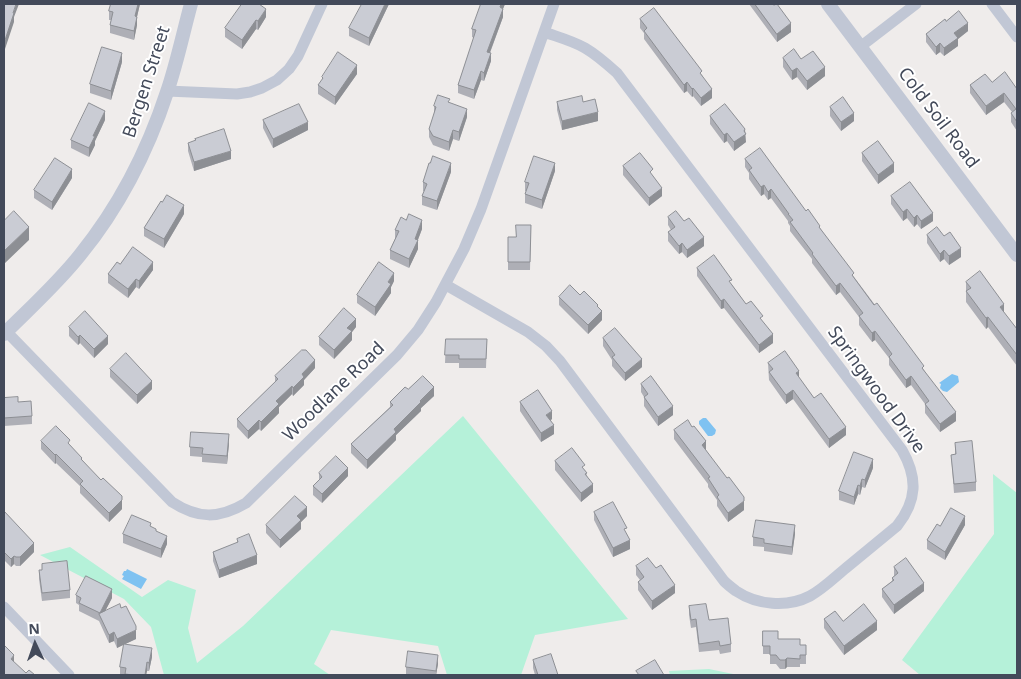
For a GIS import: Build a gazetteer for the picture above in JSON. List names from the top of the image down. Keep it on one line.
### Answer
{"streets":{"street":["Bergen Street","Cold Soil Road","Springwood Drive","Woodlane Road"]},"crossings":[["Bergen Street","Woodlane Road"],["Springwood Drive","Woodlane Road"]],"north":"top"}
